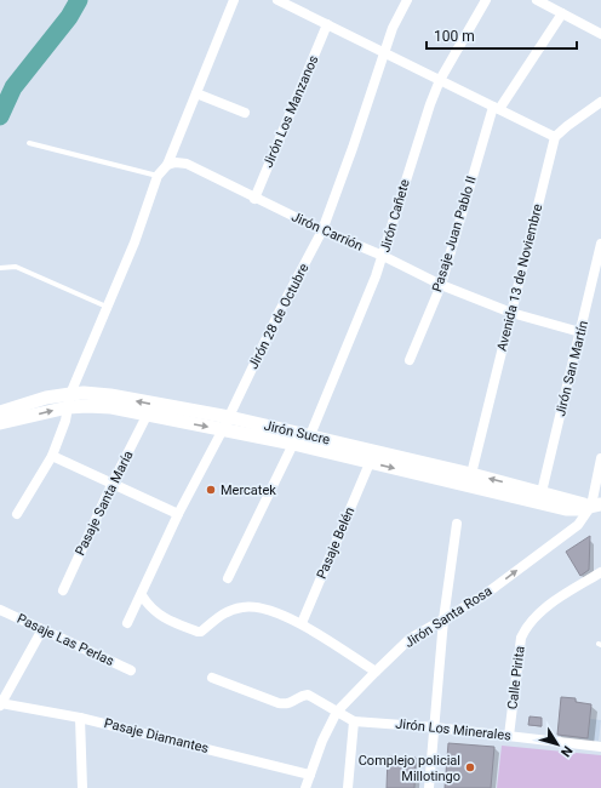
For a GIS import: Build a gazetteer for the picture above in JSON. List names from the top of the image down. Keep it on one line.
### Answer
{"streets":{"street":["Jirón Los Manzanos","Jirón Cañete","Jirón Carrión","Pasaje Juan Pablo II","Avenida 13 de Noviembre","Jirón 28 de Octubre","Jirón San Martín","Jirón Sucre","Pasaje Santa María","Pasaje Belén","Jirón Santa Rosa","Pasaje Las Perlas","Calle Pirita","Jirón Los Minerales","Pasaje Diamantes"]},"crossings":[["Jirón Los Manzanos","Jirón Carrión"],["Jirón Cañete","Jirón Carrión"],["Jirón Cañete","Jirón Sucre"],["Jirón Carrión","Pasaje Juan Pablo II"],["Jirón Carrión","Avenida 13 de Noviembre"],["Jirón Carrión","Jirón 28 de Octubre"],["Jirón Carrión","Jirón San Martín"],["Avenida 13 de Noviembre","Jirón Sucre"],["Jirón 28 de Octubre","Jirón Sucre"],["Jirón San Martín","Jirón Sucre"],["Jirón Sucre","Pasaje Santa María"],["Jirón Sucre","Pasaje Belén"],["Jirón Sucre","Jirón Santa Rosa"],["Jirón Santa Rosa","Jirón Los Minerales"],["Jirón Santa Rosa","Pasaje Diamantes"],["Calle Pirita","Jirón Los Minerales"]],"one_way":["Jirón Santa Rosa"],"places":["Mercatek","Complejo policial Millotingo"],"scale_bar":"100 m","north":"bottom right"}
